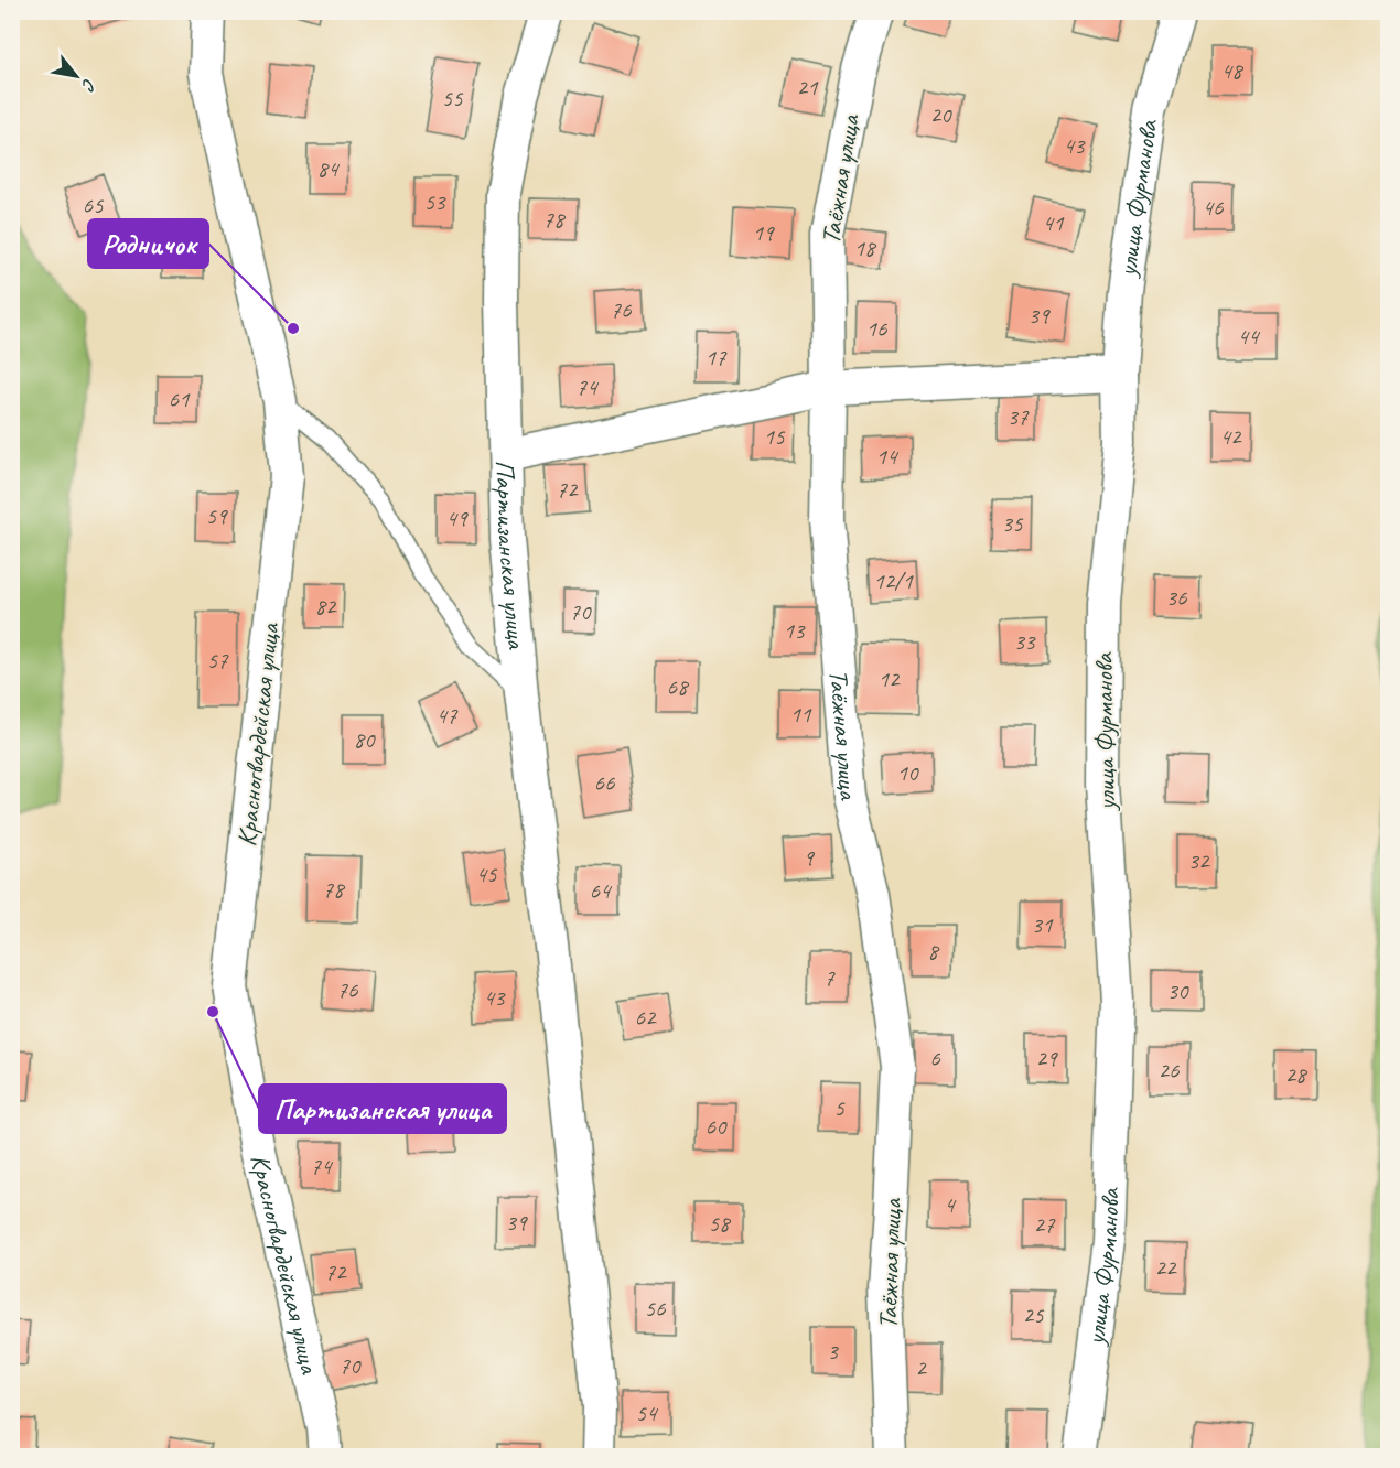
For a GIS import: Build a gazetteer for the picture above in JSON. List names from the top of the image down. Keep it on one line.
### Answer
{"streets":{"street":["Таёжная улица","улица Фурманова","Партизанская улица","Красногвардейская улица"]},"places":["Родничок","Партизанская улица"],"house_numbers":["48","21","55","20","43","84","53","65","46","78","41","19","18","76","39","16","44","17","74","61","37","15","42","14","72","59","49","35","12/1","36","82","70","13","33","57","12","68","11","47","80","10","66","9","32","45","78","64","31","8","7","76","30","43","62","6","29","26","28","5","60","74","4","39","58","27","22","72","56","25","3","70","2","54"],"north":"bottom right"}
